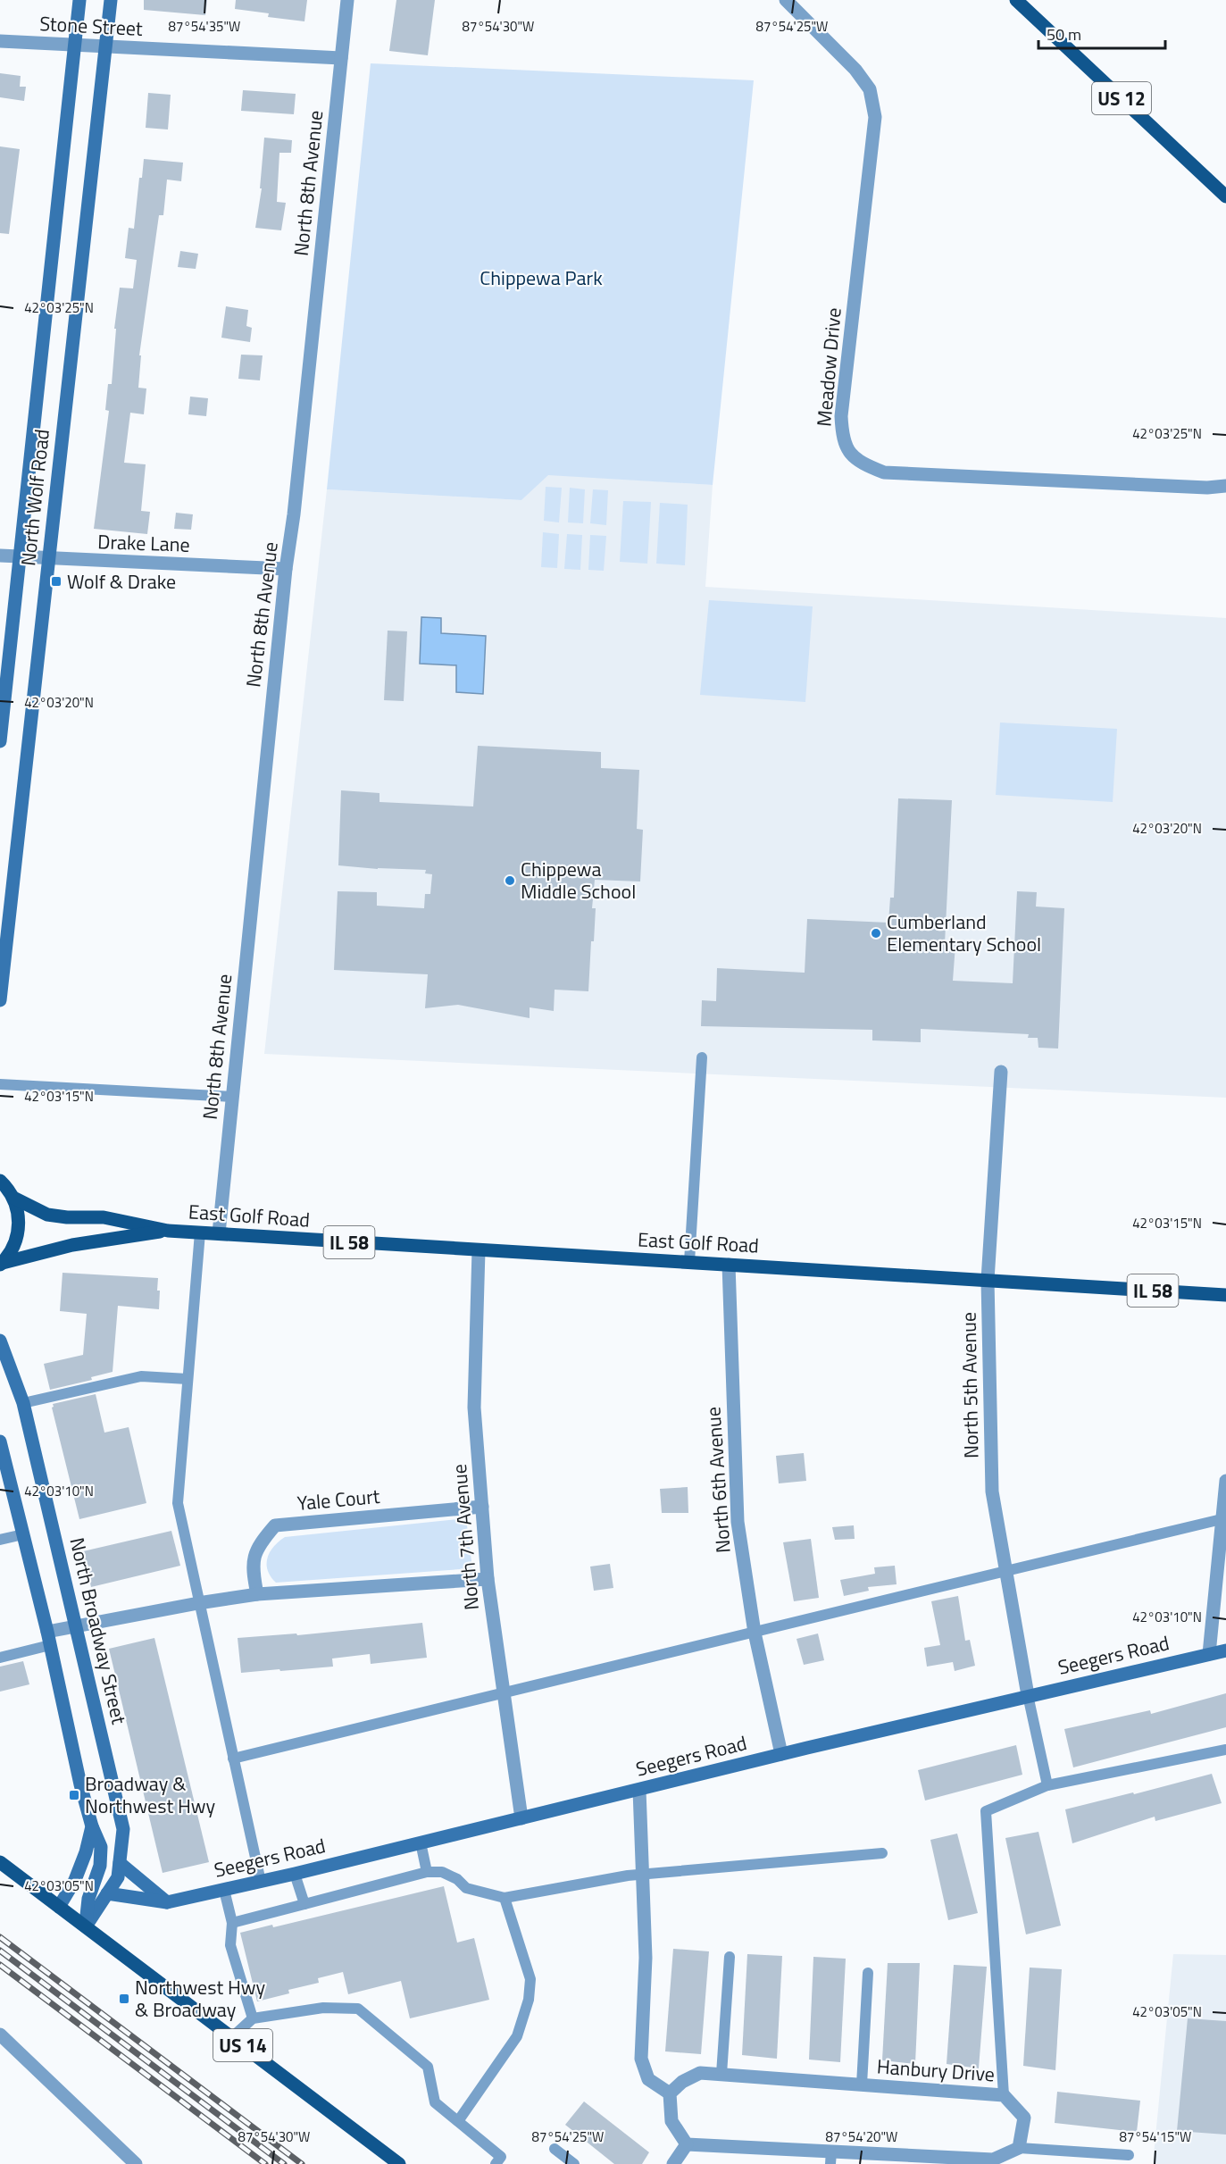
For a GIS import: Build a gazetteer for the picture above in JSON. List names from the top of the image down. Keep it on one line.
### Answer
{"streets":{"main road":["US 12","East Golf Road","IL 58","US 14"],"street":["Stone Street","North 8th Avenue","Meadow Drive","North Wolf Road","Drake Lane","North 5th Avenue","North 6th Avenue","Yale Court","North 7th Avenue","North Broadway Street","Seegers Road","Hanbury Drive"]},"crossings":[["Stone Street","North 8th Avenue"],["Stone Street","North Wolf Road"],["North 8th Avenue","Drake Lane"],["North 8th Avenue","East Golf Road"],["North Wolf Road","Drake Lane"],["East Golf Road","IL 58"],["East Golf Road","North 5th Avenue"],["East Golf Road","North 6th Avenue"],["East Golf Road","North 7th Avenue"],["North 5th Avenue","Seegers Road"],["North 6th Avenue","Seegers Road"],["Yale Court","North 7th Avenue"],["North 7th Avenue","Seegers Road"],["North Broadway Street","Seegers Road"],["North Broadway Street","US 14"]],"parks":["Chippewa Park"],"places":{"transit":["Wolf & Drake","Broadway & Northwest Hwy","Northwest Hwy & Broadway"],"other":["Chippewa Middle School","Cumberland Elementary School"]},"scale_bar":"50 m","coordinates":["87°54'35\"W","87°54'30\"W","87°54'25\"W","42°03'25\"N","42°03'20\"N","42°03'15\"N","42°03'10\"N","42°03'05\"N","87°54'20\"W","87°54'15\"W"]}
